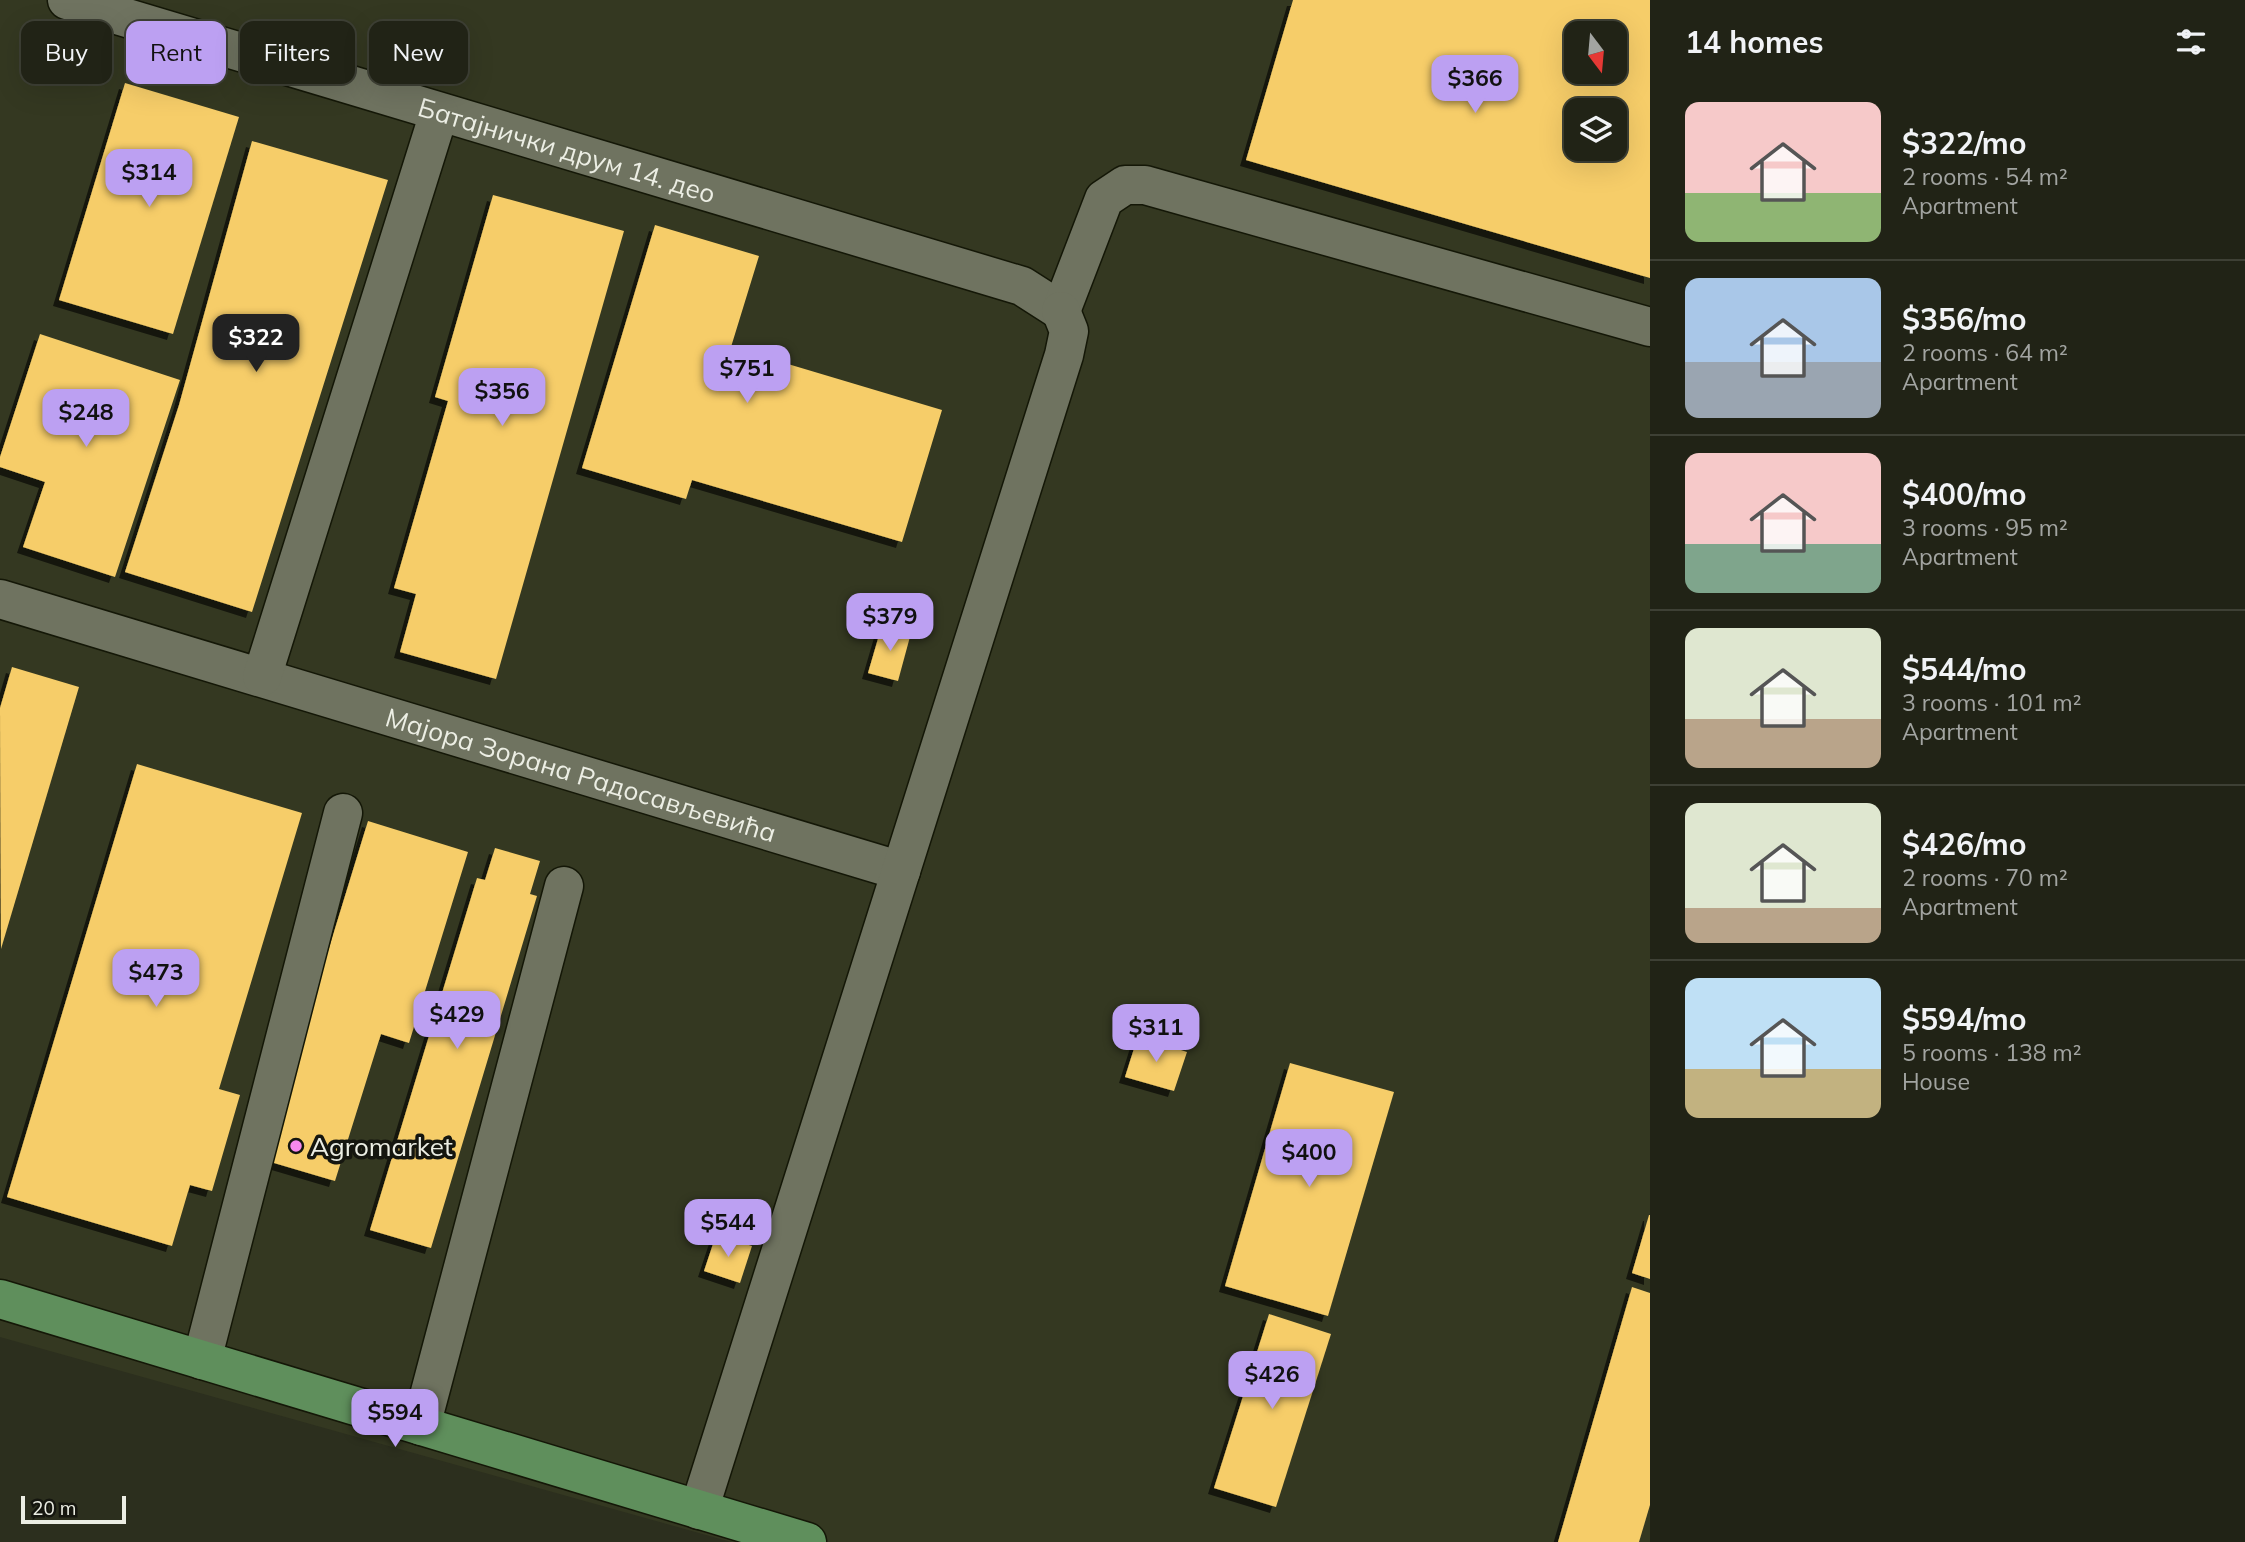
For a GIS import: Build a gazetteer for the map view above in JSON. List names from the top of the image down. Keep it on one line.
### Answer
{"streets":{"lane":["Батајнички друм 14. део","Мајора Зорана Радосављевића"]},"places":["Agromarket"],"scale_bar":"20 m","north":"bottom","page":{"heading":"14 homes","chip":["Buy","Rent","Filters","New"],"price":["$366","$314","$322","$751","$356","$248","$379","$473","$429","$311","$400","$544","$426","$594"],"list":[{"name":"$322/mo","note":"2 rooms · 54 m² · Apartment"},{"name":"$356/mo","note":"2 rooms · 64 m² · Apartment"},{"name":"$400/mo","note":"3 rooms · 95 m² · Apartment"},{"name":"$544/mo","note":"3 rooms · 101 m² · Apartment"},{"name":"$426/mo","note":"2 rooms · 70 m² · Apartment"},{"name":"$594/mo","note":"5 rooms · 138 m² · House"}],"scale":"20 m"}}
